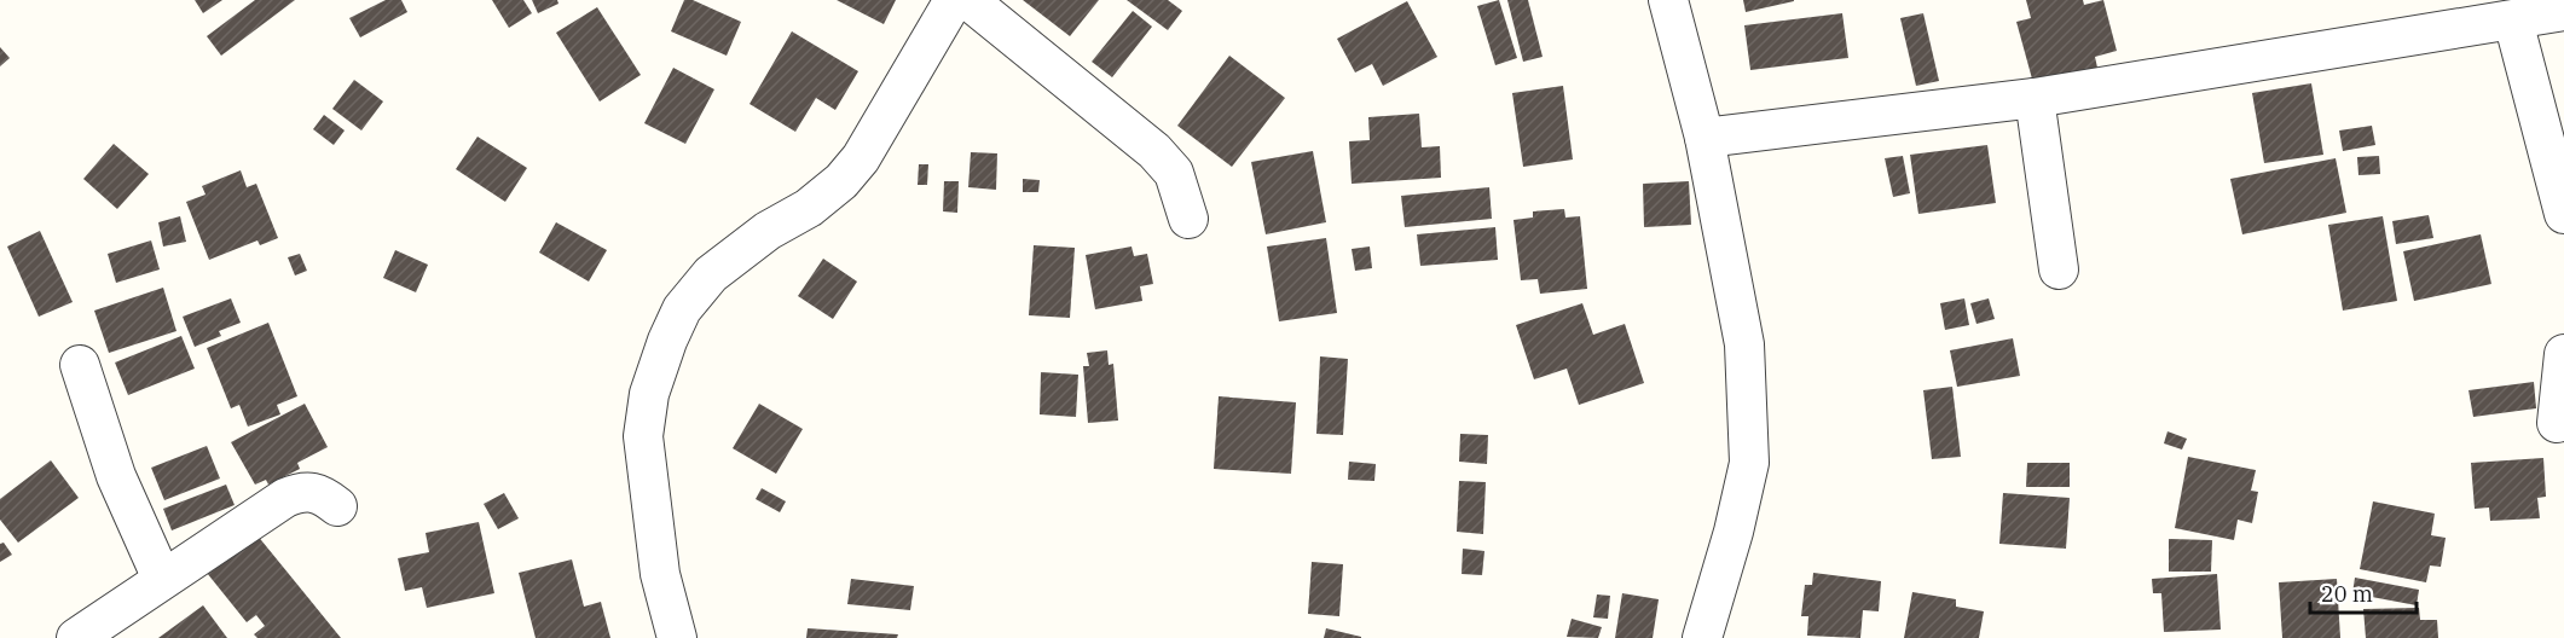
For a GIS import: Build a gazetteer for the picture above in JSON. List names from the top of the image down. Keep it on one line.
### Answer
{"scale_bar":"20 m"}
